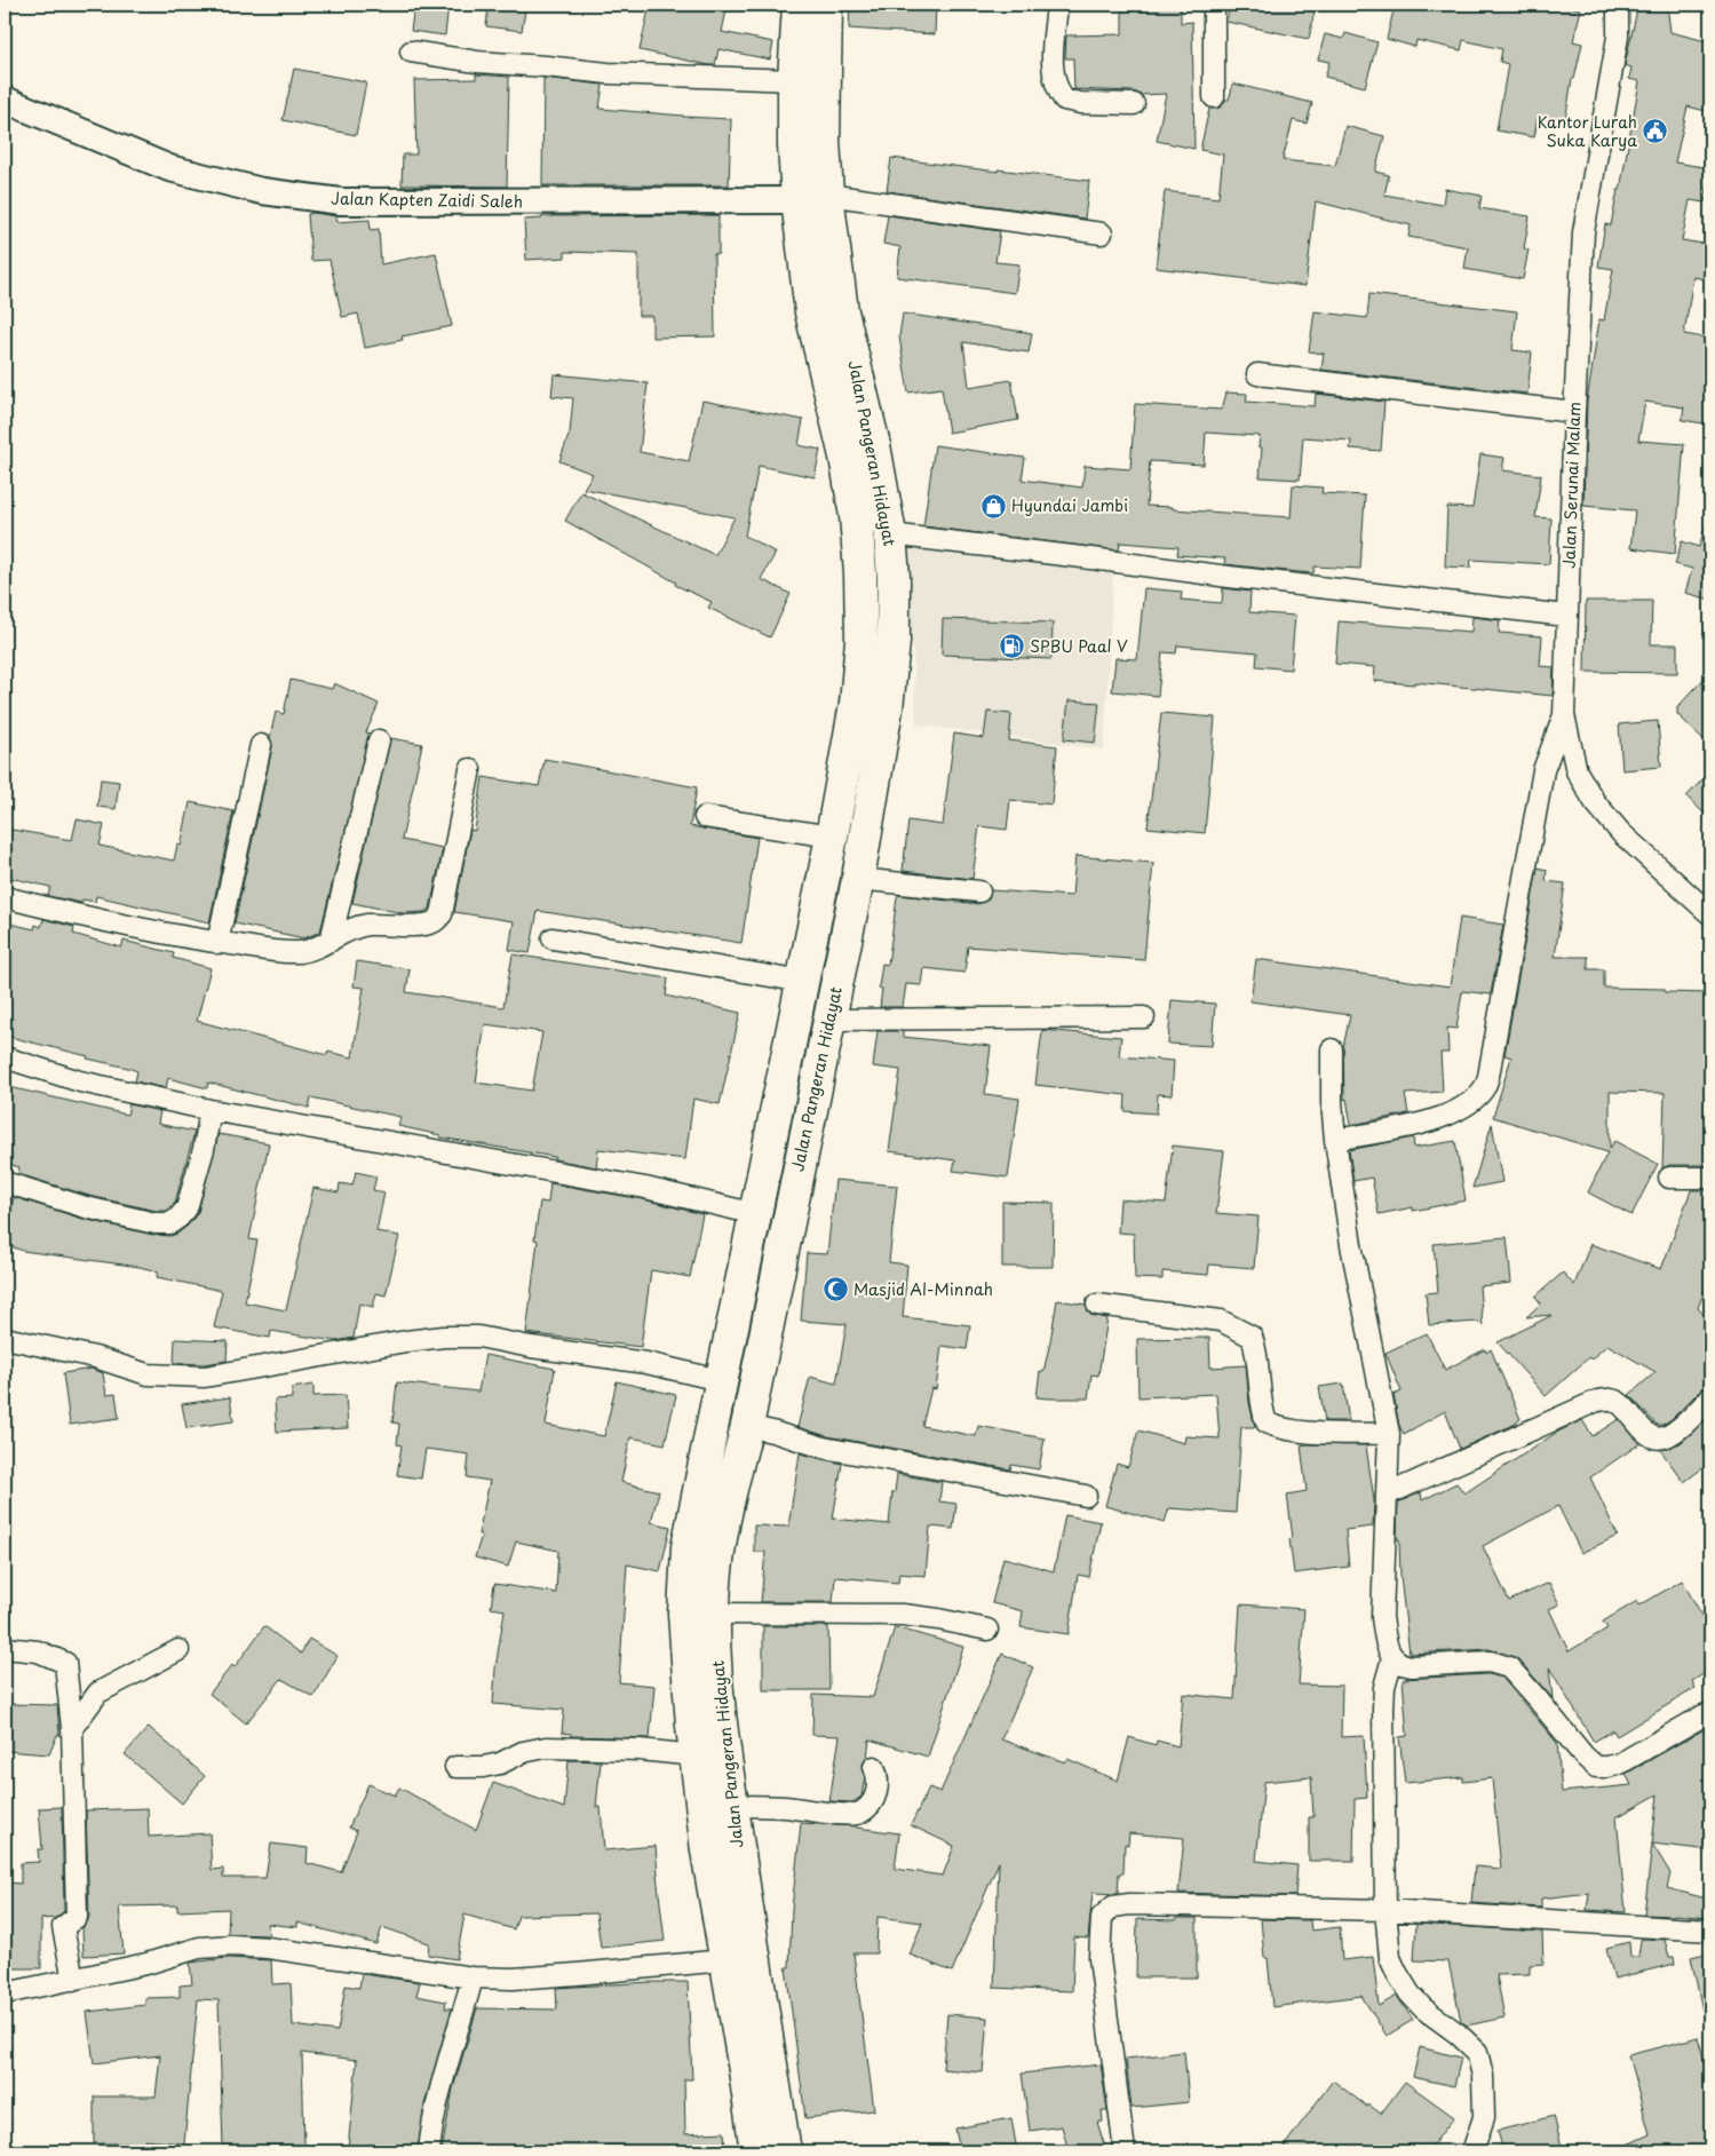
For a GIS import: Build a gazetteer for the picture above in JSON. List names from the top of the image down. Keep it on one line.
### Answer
{"streets":{"highway":["Jalan Pangeran Hidayat"],"street":["Jalan Kapten Zaidi Saleh","Jalan Serunai Malam"]},"crossings":[["Jalan Kapten Zaidi Saleh","Jalan Pangeran Hidayat"]],"places":{"public building":["Kantor Lurah Suka Karya"],"shop":["Hyundai Jambi"],"fuel station":["SPBU Paal V"],"mosque":["Masjid Al-Minnah"]}}
